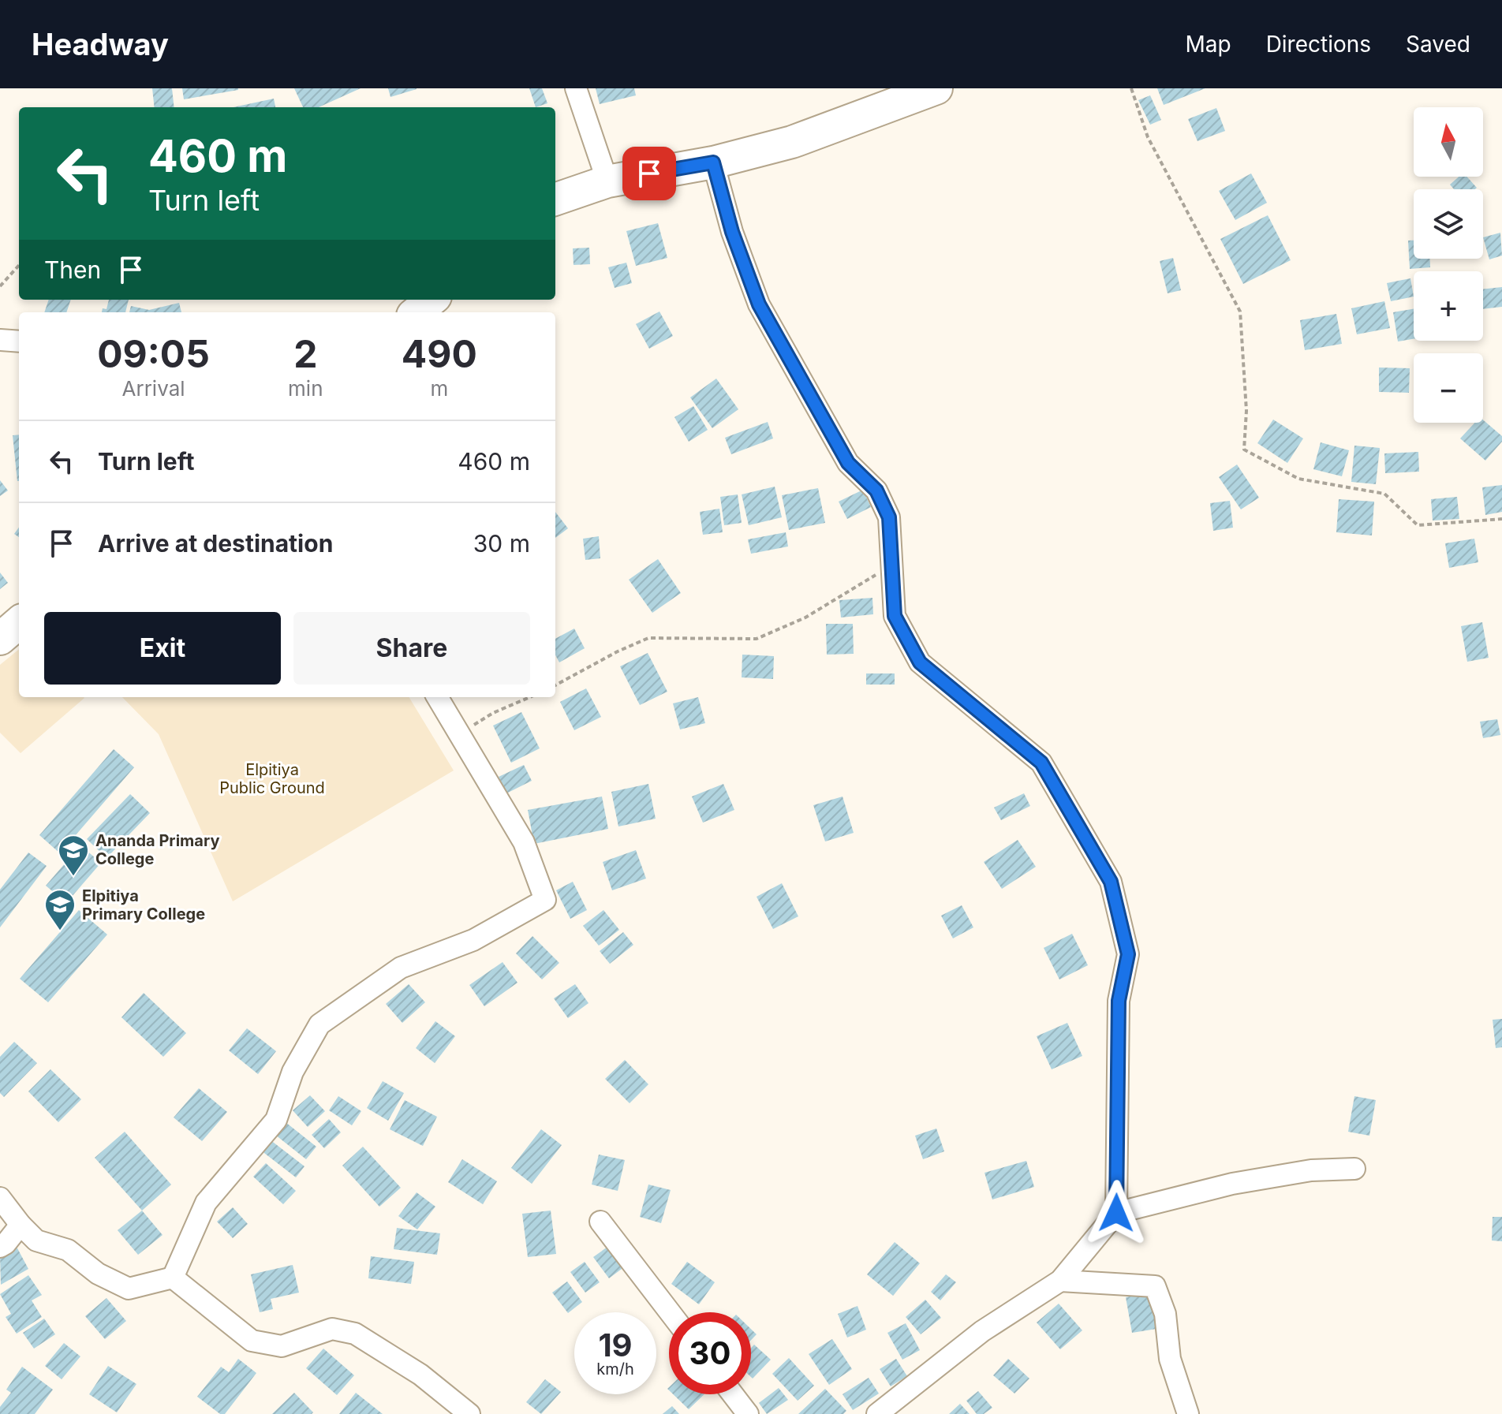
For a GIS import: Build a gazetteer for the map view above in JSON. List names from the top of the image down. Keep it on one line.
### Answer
{"parks":["Elpitiya Public Ground"],"places":{"school or university":["Ananda Primary College","Elpitiya Primary College"]},"north":"top","page":{"header":"Headway","nav":["Map","Directions","Saved"],"map_buttons":["+","−"],"turn":["460 m","Turn left"],"then":"Then","eta":["09:05","Arrival","2","min","490","m"],"list":[{"name":"Turn left","value":"460 m"},{"name":"Arrive at destination","value":"30 m"}],"buttons":["Exit","Share"],"speed":"19 km/h","limit":"30"}}
